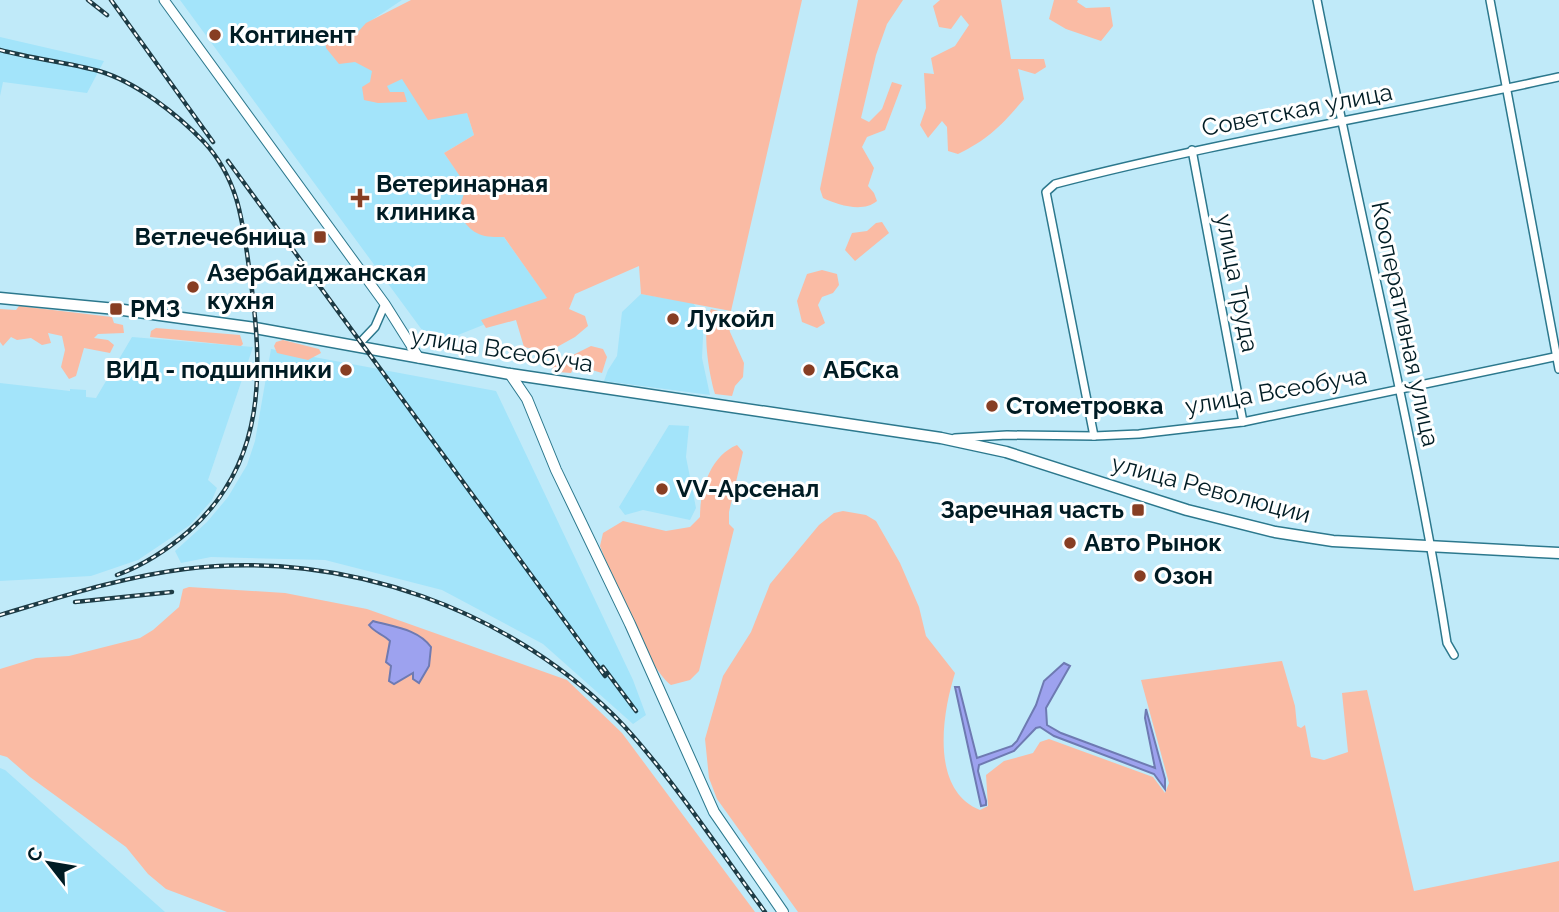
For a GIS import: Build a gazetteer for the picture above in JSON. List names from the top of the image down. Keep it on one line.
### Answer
{"streets":{"main road":["улица Всеобуча","улица Революции"],"street":["Советская улица","улица Труда","Кооперативная улица"]},"crossings":[["Советская улица","улица Труда"],["Советская улица","Кооперативная улица"],["Советская улица","улица Всеобуча"],["улица Труда","улица Всеобуча"],["Кооперативная улица","улица Всеобуча"],["Кооперативная улица","улица Революции"],["улица Всеобуча","улица Революции"]],"places":{"other":["Континент","Азербайджанская кухня","Лукойл","ВИД - подшипники","АБСка","Стометровка","VV-Арсенал","Авто Рынок","Озон"],"health":["Ветеринарная клиника"],"transit":["Ветлечебница","РМЗ","Заречная часть"]},"north":"top left"}
